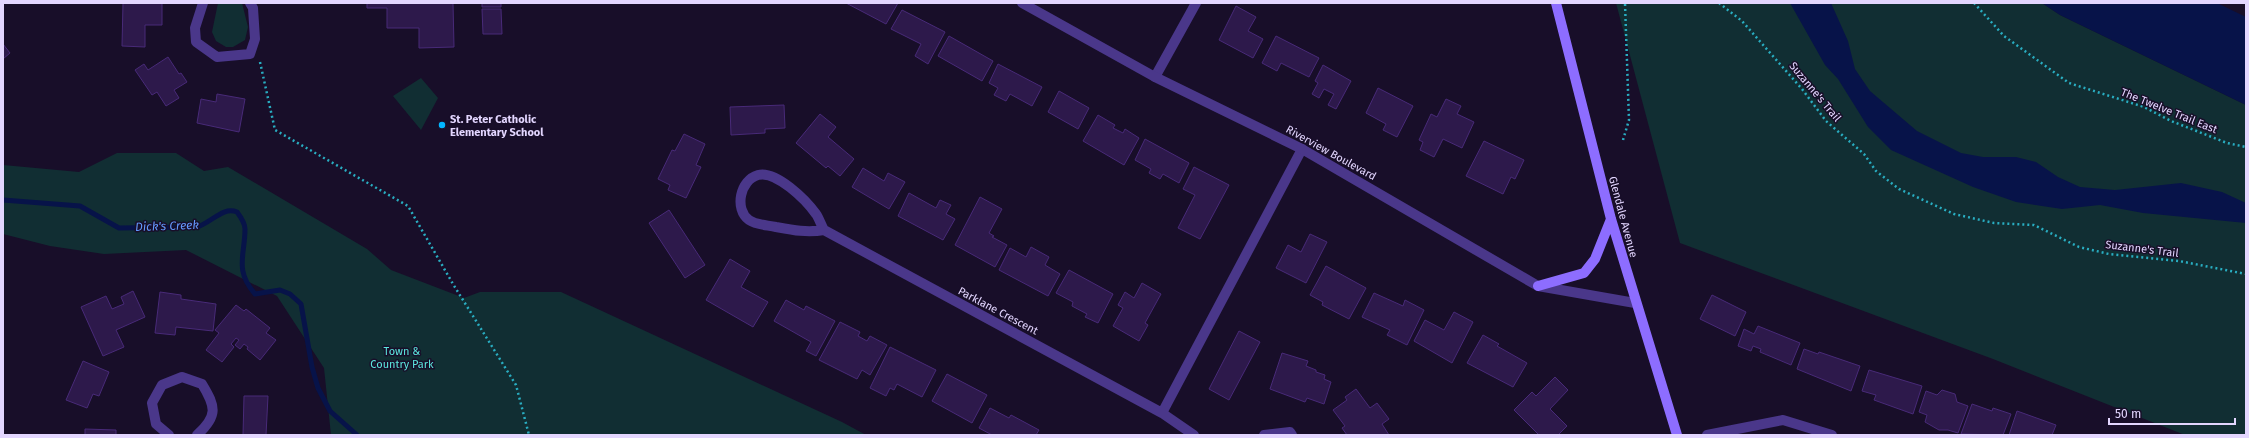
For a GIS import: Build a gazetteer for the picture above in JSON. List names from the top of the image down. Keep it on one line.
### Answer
{"streets":{"main road":["Glendale Avenue"],"street":["Riverview Boulevard","Parklane Crescent"],"path":["Suzanne's Trail","The Twelve Trail East"]},"crossings":[["Riverview Boulevard","Glendale Avenue"]],"water":["Dick's Creek"],"parks":["Town & Country Park"],"places":["St. Peter Catholic Elementary School"],"scale_bar":"50 m"}
